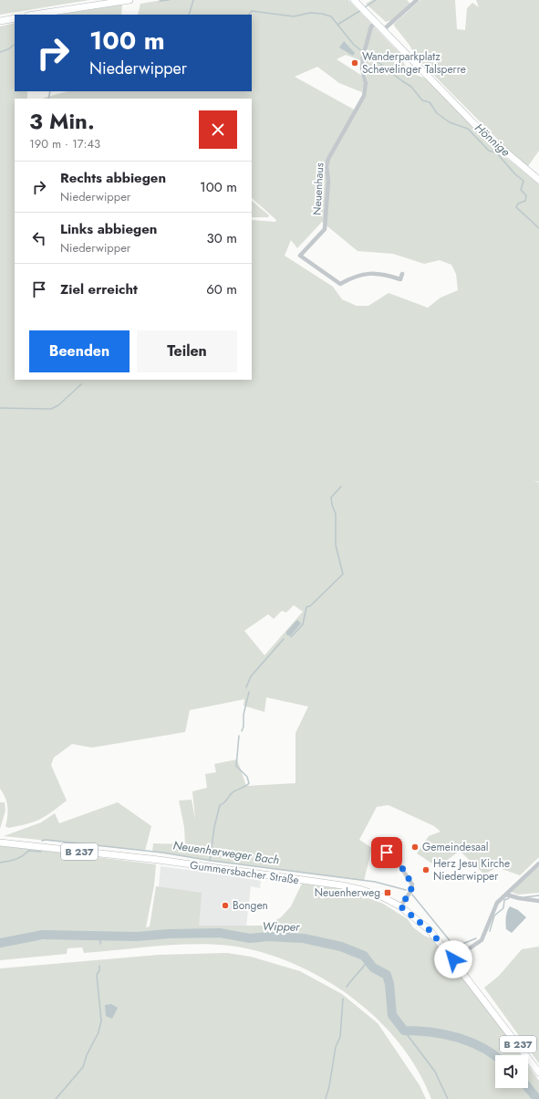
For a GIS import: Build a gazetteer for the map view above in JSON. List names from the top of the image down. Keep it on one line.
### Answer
{"streets":{"main road":["B 237","Gummersbacher Straße"],"street":["Neuenhaus"]},"water":["Hönnige","Neuenherweger Bach","Wipper"],"places":{"other":["Wanderparkplatz Schevelinger Talsperre","Gemeindesaal","Herz Jesu Kirche Niederwipper","Bongen"],"transit":["Neuenherweg"]},"page":{"turn":["100 m","Niederwipper"],"heading":["3 Min.","190 m · 17:43"],"list":[{"name":"Rechts abbiegen","note":"Niederwipper","value":"100 m"},{"name":"Links abbiegen","note":"Niederwipper","value":"30 m"},{"name":"Ziel erreicht","value":"60 m"}],"buttons":["Beenden","Teilen"]}}
